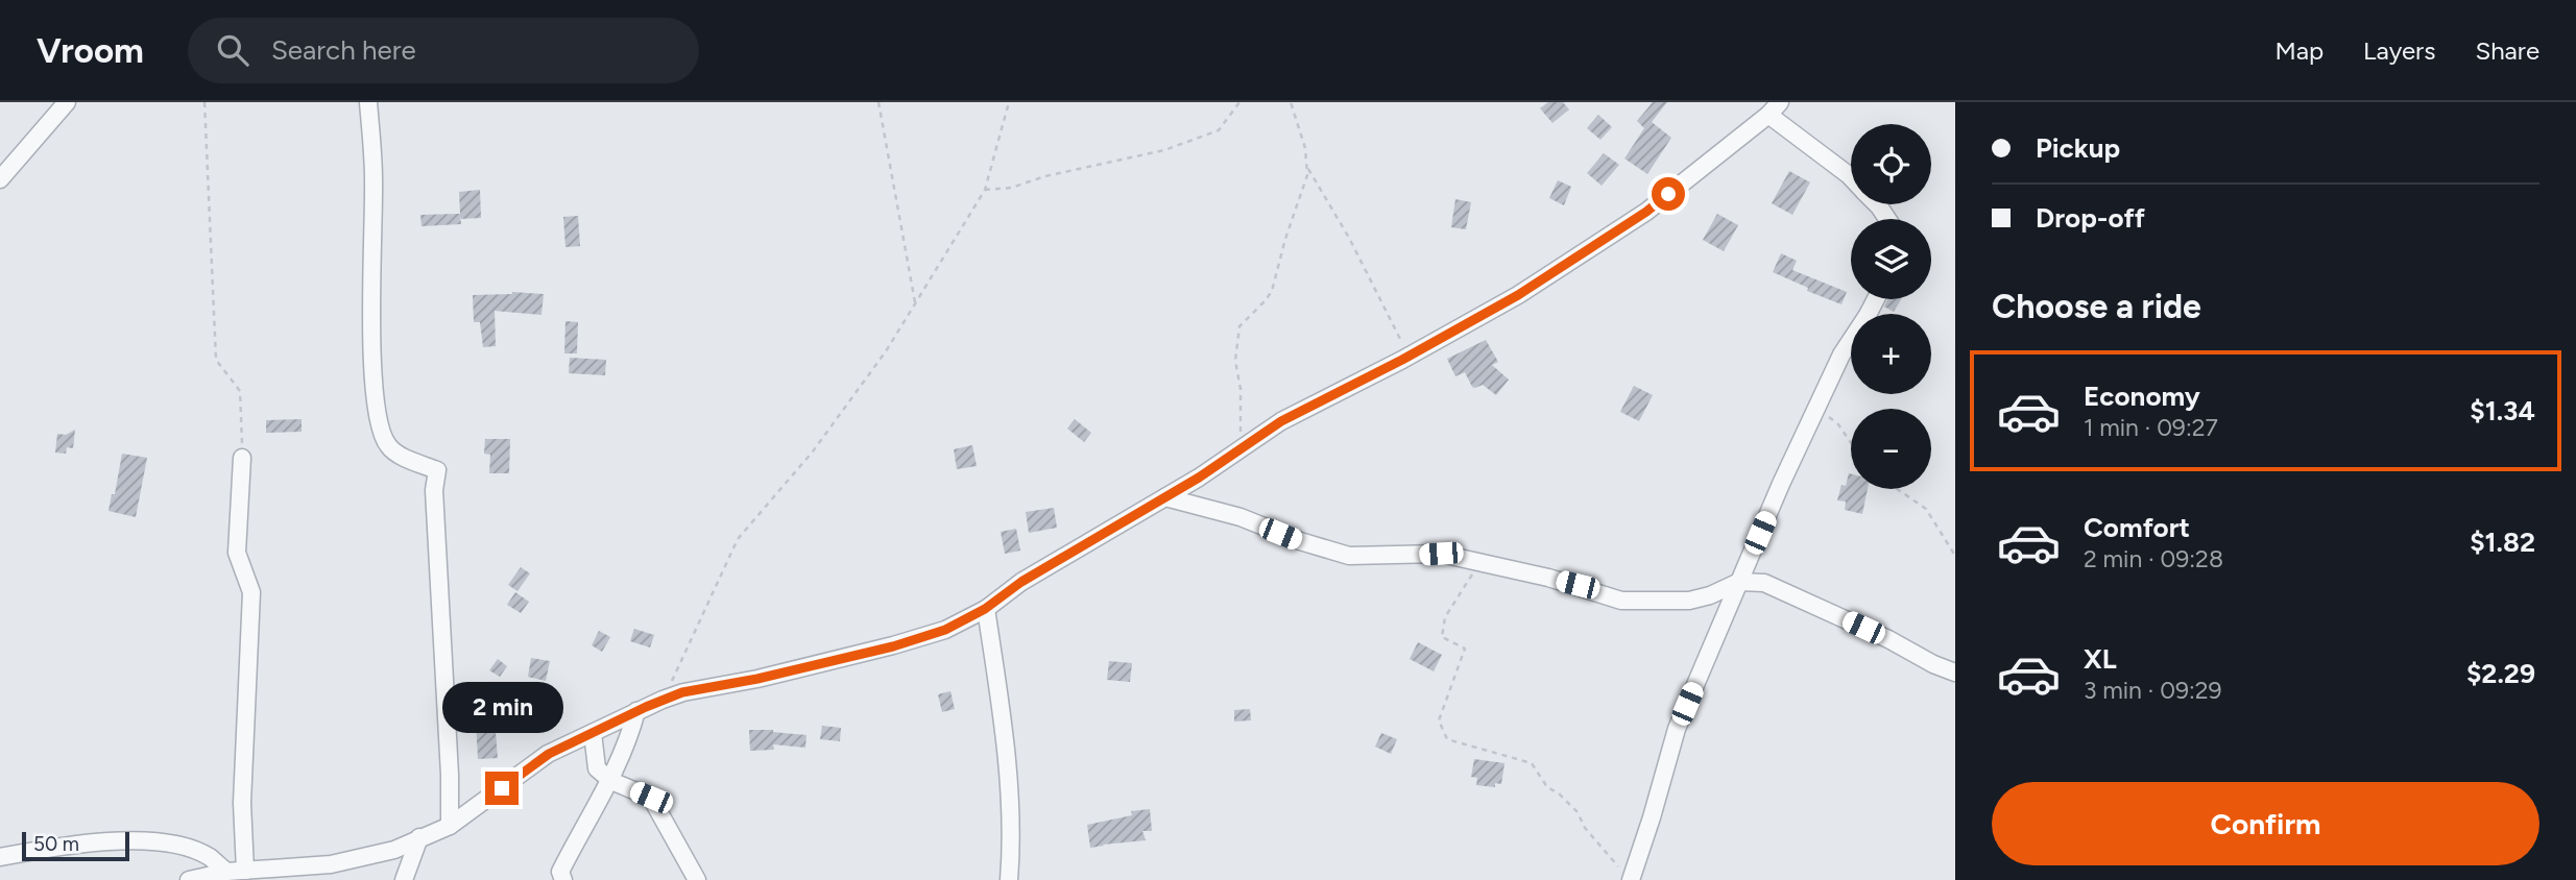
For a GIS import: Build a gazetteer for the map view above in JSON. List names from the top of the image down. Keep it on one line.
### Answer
{"scale_bar":"50 m","page":{"header":"Vroom","search":"Search here","nav":["Map","Layers","Share"],"banner":["Pickup","Drop-off"],"map_buttons":["+","−"],"heading":"Choose a ride","list":[{"name":"Economy","note":"1 min · 09:27","value":"$1.34"},{"name":"Comfort","note":"2 min · 09:28","value":"$1.82"},{"name":"XL","note":"3 min · 09:29","value":"$2.29"}],"bubble":"2 min","buttons":"Confirm","scale":"50 m"}}
